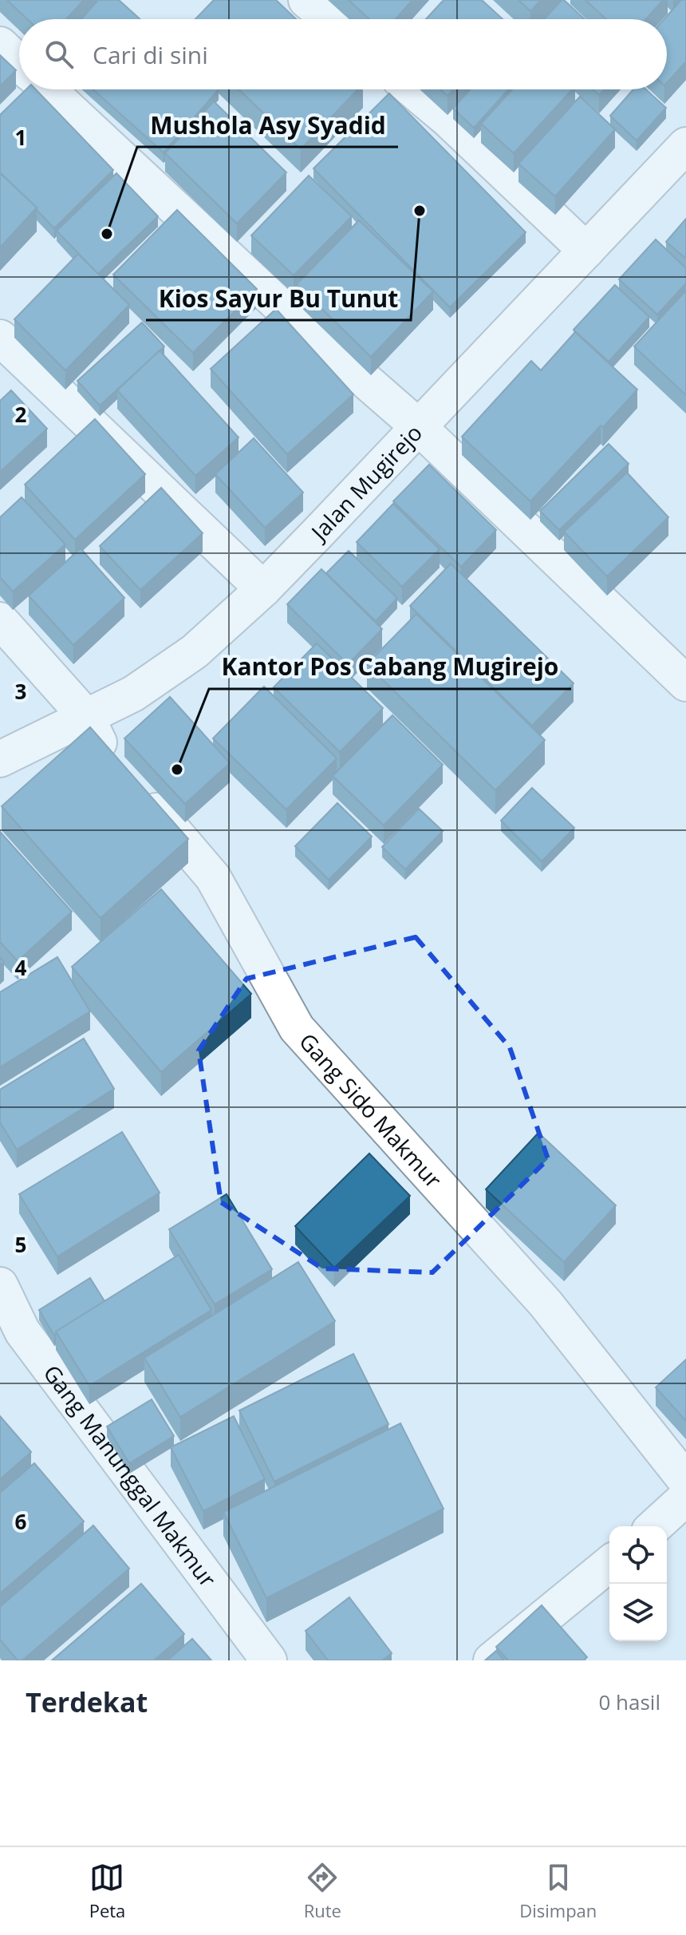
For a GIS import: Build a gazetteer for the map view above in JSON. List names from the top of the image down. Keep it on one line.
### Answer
{"streets":{"street":["Jalan Mugirejo","Gang Sido Makmur","Gang Manunggal Makmur"]},"crossings":[["Jalan Mugirejo","Gang Sido Makmur"]],"places":["Kios Sayur Bu Tunut","Mushola Asy Syadid","Kantor Pos Cabang Mugirejo"],"page":{"search":"Cari di sini","heading":["Terdekat","0 hasil"],"nav":["Peta","Rute","Disimpan"]},"grid":{"rows":["1","2","3","4","5","6"]}}
